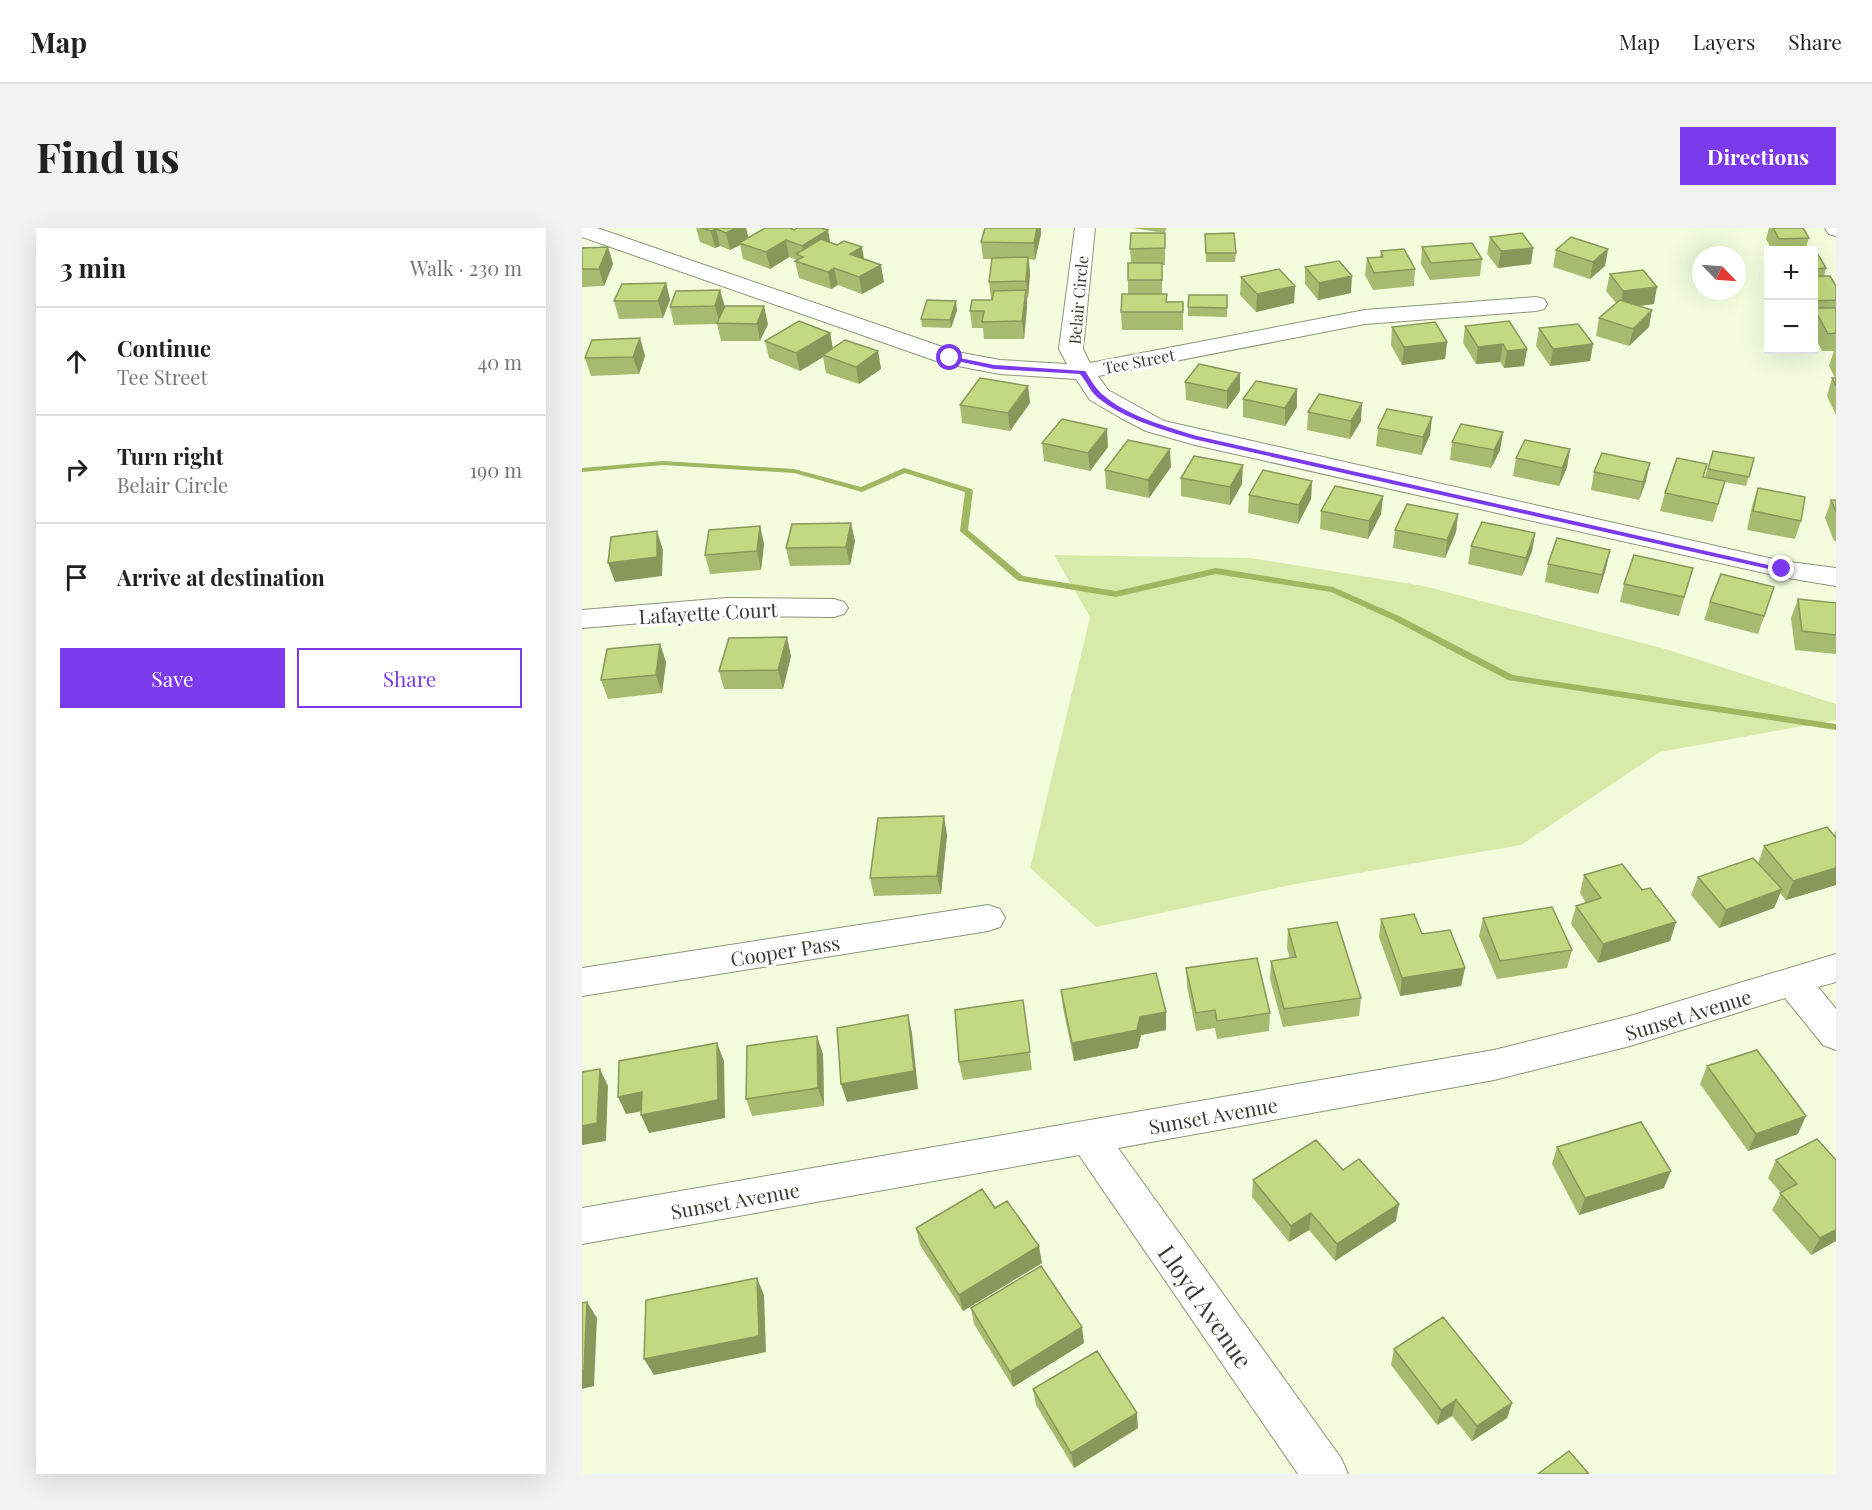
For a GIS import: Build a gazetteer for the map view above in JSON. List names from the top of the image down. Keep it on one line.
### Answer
{"streets":{"street":["Belair Circle","Tee Street","Lafayette Court","Cooper Pass","Sunset Avenue","Lloyd Avenue"]},"crossings":[["Belair Circle","Tee Street"],["Sunset Avenue","Lloyd Avenue"]],"north":"bottom right","page":{"header":"Map","nav":["Map","Layers","Share"],"buttons":["Directions",["Save","Share"]],"title":"Find us","heading":["3 min","Walk · 230 m"],"map_buttons":["+","−"],"list":[["Continue","Tee Street","40 m"],["Turn right","Belair Circle","190 m"],"Arrive at destination"]}}
